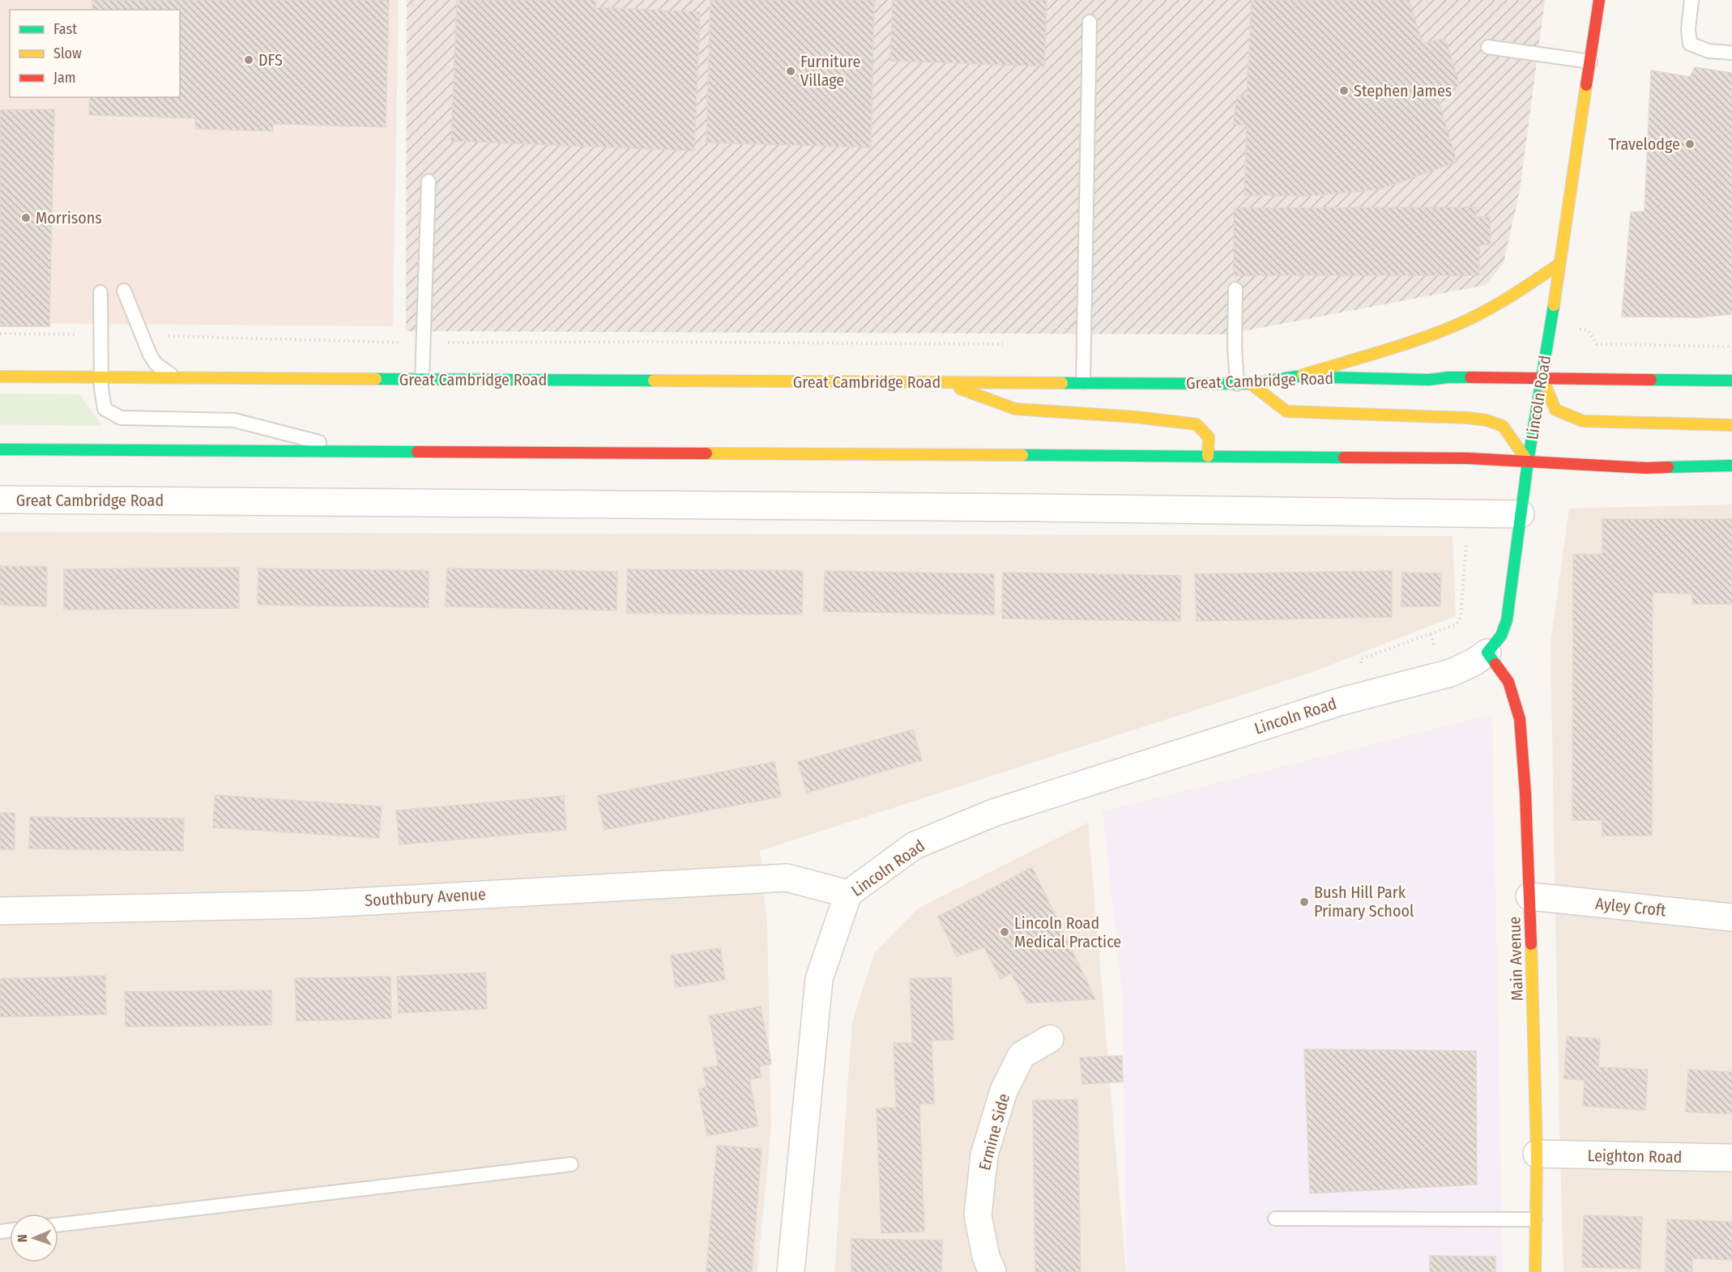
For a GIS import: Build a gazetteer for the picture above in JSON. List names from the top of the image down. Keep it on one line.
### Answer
{"streets":{"main road":["Great Cambridge Road","Lincoln Road","Main Avenue"],"street":["Southbury Avenue","Ayley Croft","Ermine Side","Leighton Road"]},"crossings":[["Great Cambridge Road","Lincoln Road"],["Lincoln Road","Southbury Avenue"],["Lincoln Road","Main Avenue"],["Ayley Croft","Main Avenue"],["Main Avenue","Leighton Road"]],"places":["DFS","Furniture Village","Stephen James","Travelodge","Morrisons","Bush Hill Park Primary School","Lincoln Road Medical Practice"],"legend":["Fast","Slow","Jam"],"north":"left"}
